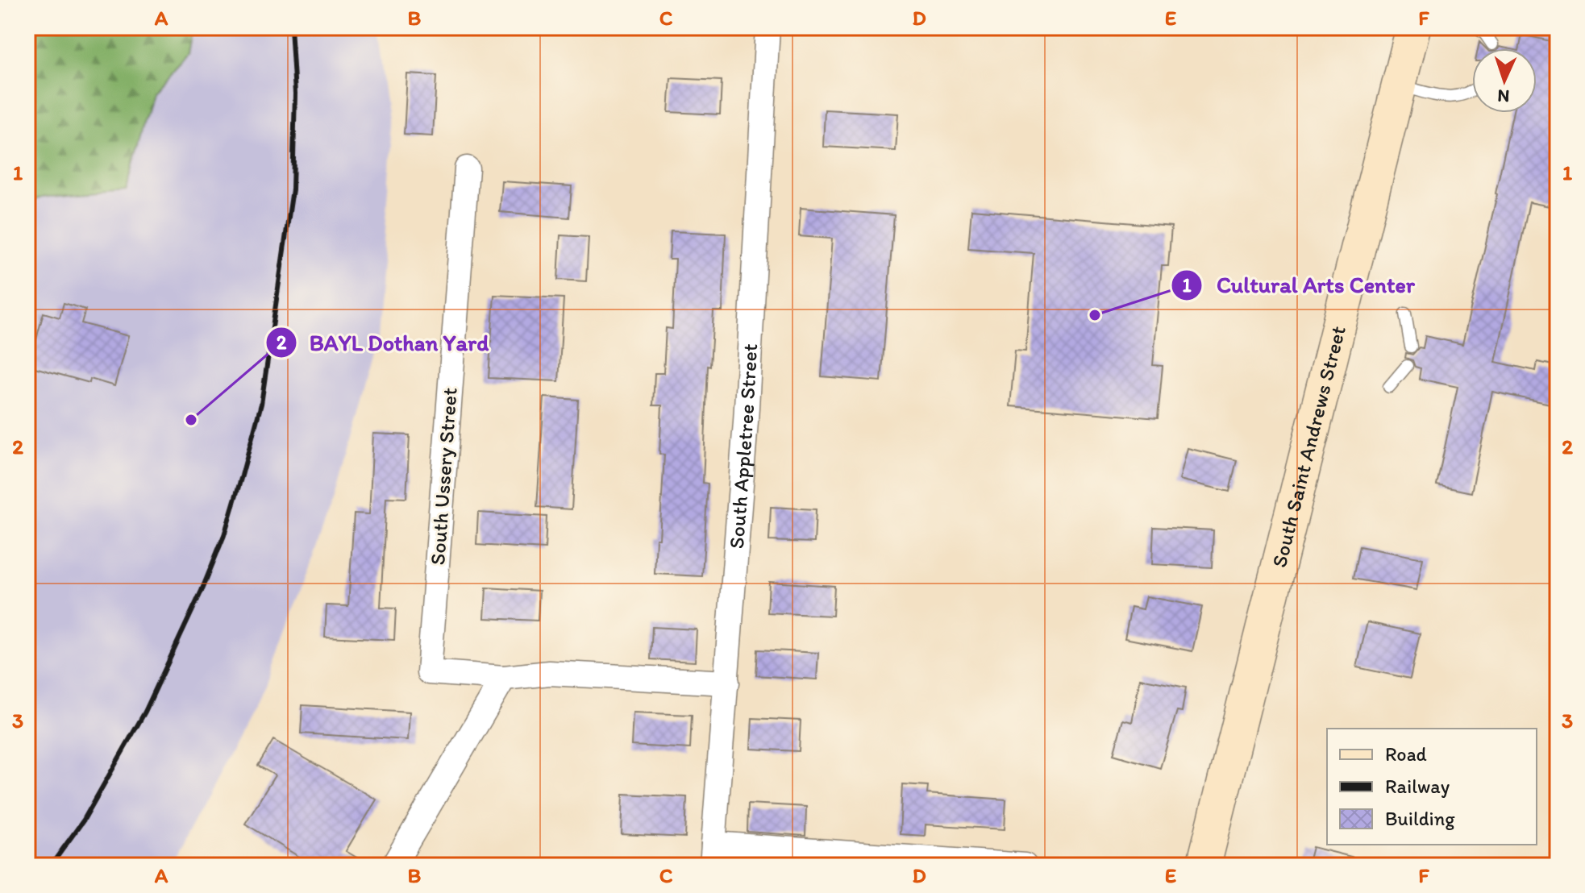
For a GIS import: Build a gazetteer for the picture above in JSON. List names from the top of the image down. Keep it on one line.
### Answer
{"streets":{"street":["South Appletree Street","South Saint Andrews Street","South Ussery Street"]},"crossings":[["South Appletree Street","South Ussery Street"]],"places":["Cultural Arts Center","BAYL Dothan Yard"],"legend":["Road","Railway","Building"],"north":"bottom","grid":{"columns":["A","B","C","D","E","F"],"rows":["1","2","3"]}}
